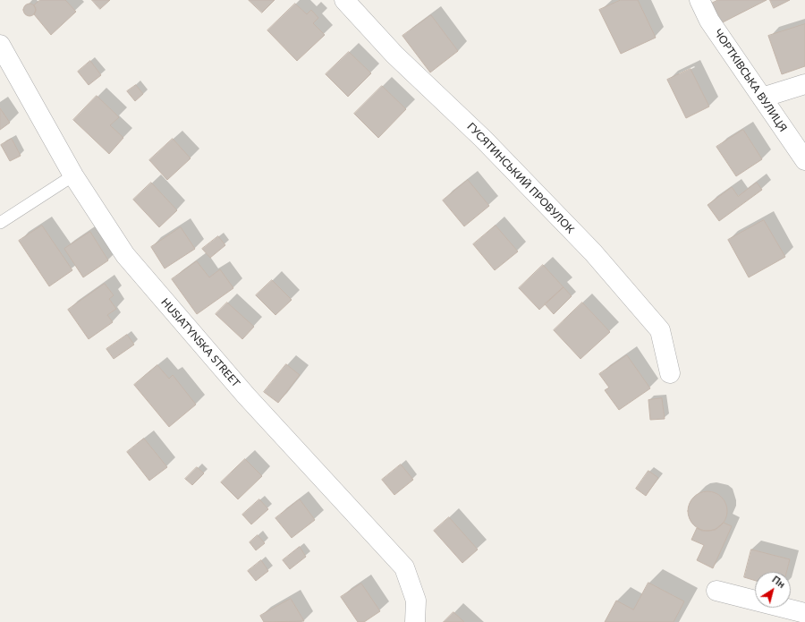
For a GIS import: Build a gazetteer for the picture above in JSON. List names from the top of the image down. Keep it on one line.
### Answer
{"streets":{"street":["ЧОРТКІВСЬКА ВУЛИЦЯ","ГУСЯТИНСЬКИЙ ПРОВУЛОК","HUSIATYNSKA STREET"]},"north":"top right"}
